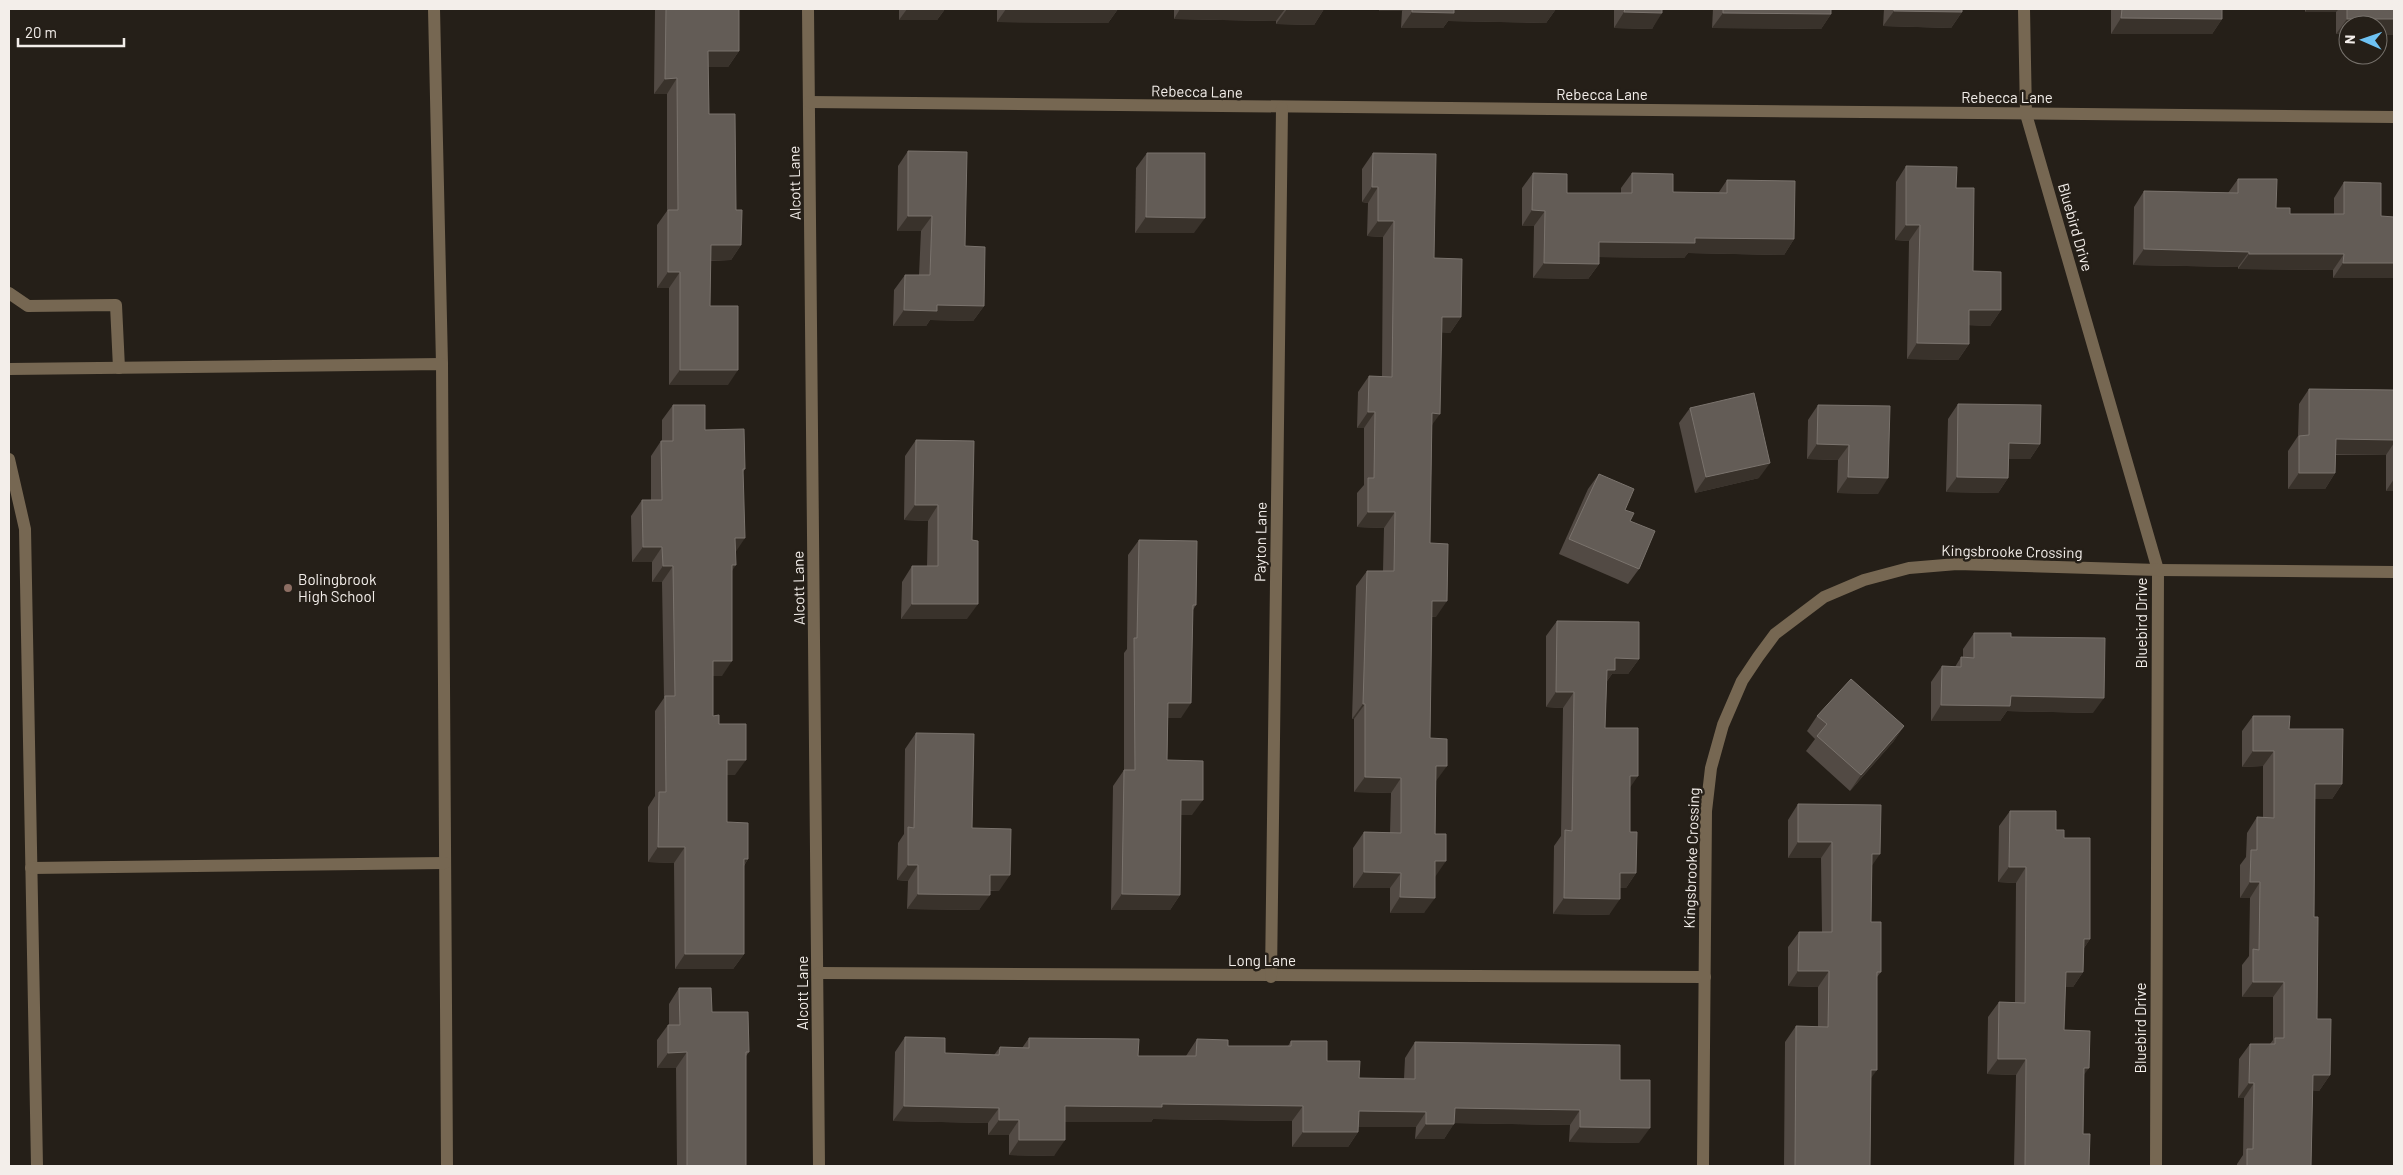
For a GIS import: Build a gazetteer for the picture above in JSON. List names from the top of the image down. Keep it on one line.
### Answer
{"streets":{"street":["Rebecca Lane","Alcott Lane","Bluebird Drive","Payton Lane","Kingsbrooke Crossing","Long Lane"]},"crossings":[["Rebecca Lane","Alcott Lane"],["Rebecca Lane","Bluebird Drive"],["Rebecca Lane","Payton Lane"],["Alcott Lane","Long Lane"],["Bluebird Drive","Kingsbrooke Crossing"],["Payton Lane","Long Lane"],["Kingsbrooke Crossing","Long Lane"]],"places":["Bolingbrook High School"],"scale_bar":"20 m","north":"left"}
